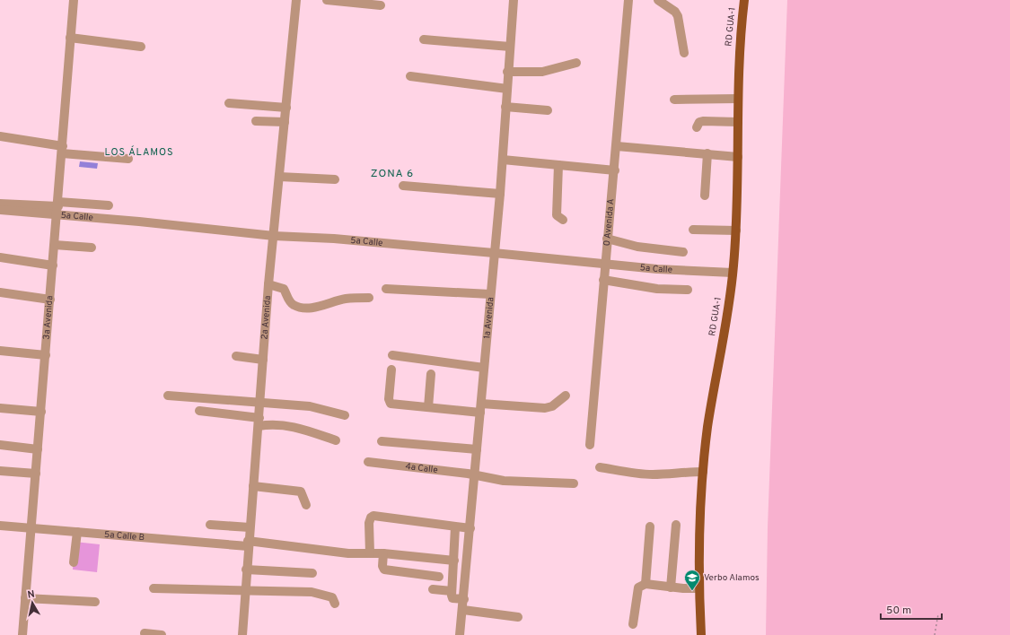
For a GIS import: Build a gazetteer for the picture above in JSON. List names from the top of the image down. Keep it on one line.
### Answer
{"streets":{"main road":["RD GUA-1"],"street":["5a Calle","0 Avenida A","3a Avenida","2a Avenida","1a Avenida","4a Calle","5a Calle B"]},"crossings":[["RD GUA-1","5a Calle"],["5a Calle","0 Avenida A"],["5a Calle","3a Avenida"],["5a Calle","2a Avenida"],["5a Calle","1a Avenida"],["3a Avenida","5a Calle B"],["2a Avenida","5a Calle B"],["1a Avenida","4a Calle"]],"districts":["LOS ÁLAMOS","ZONA 6"],"places":{"school or university":["Verbo Alamos"]},"scale_bar":"50 m","north":"top"}
